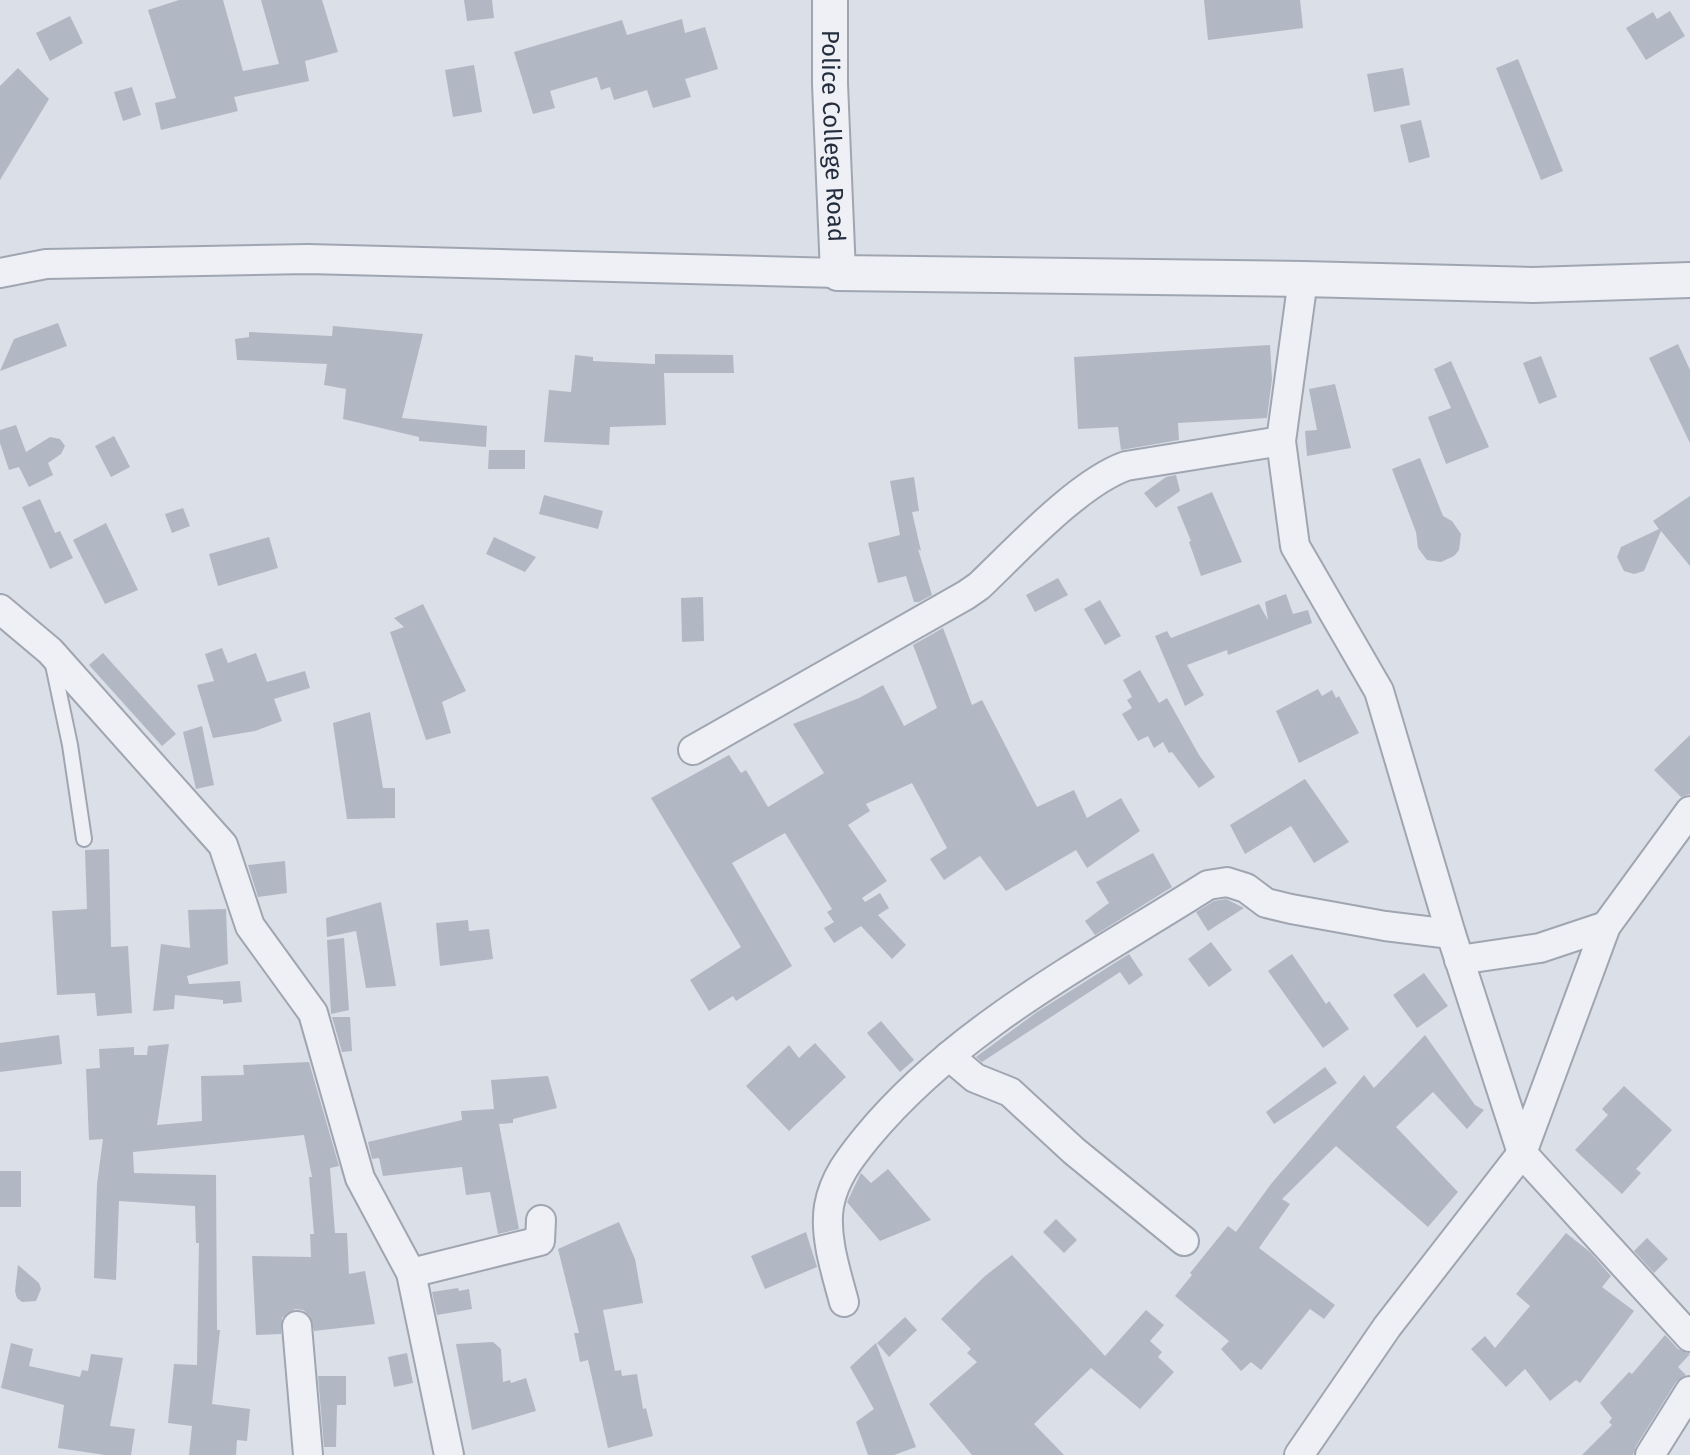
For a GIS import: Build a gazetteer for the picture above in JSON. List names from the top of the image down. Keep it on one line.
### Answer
{"streets":{"street":["Police College Road"]}}
